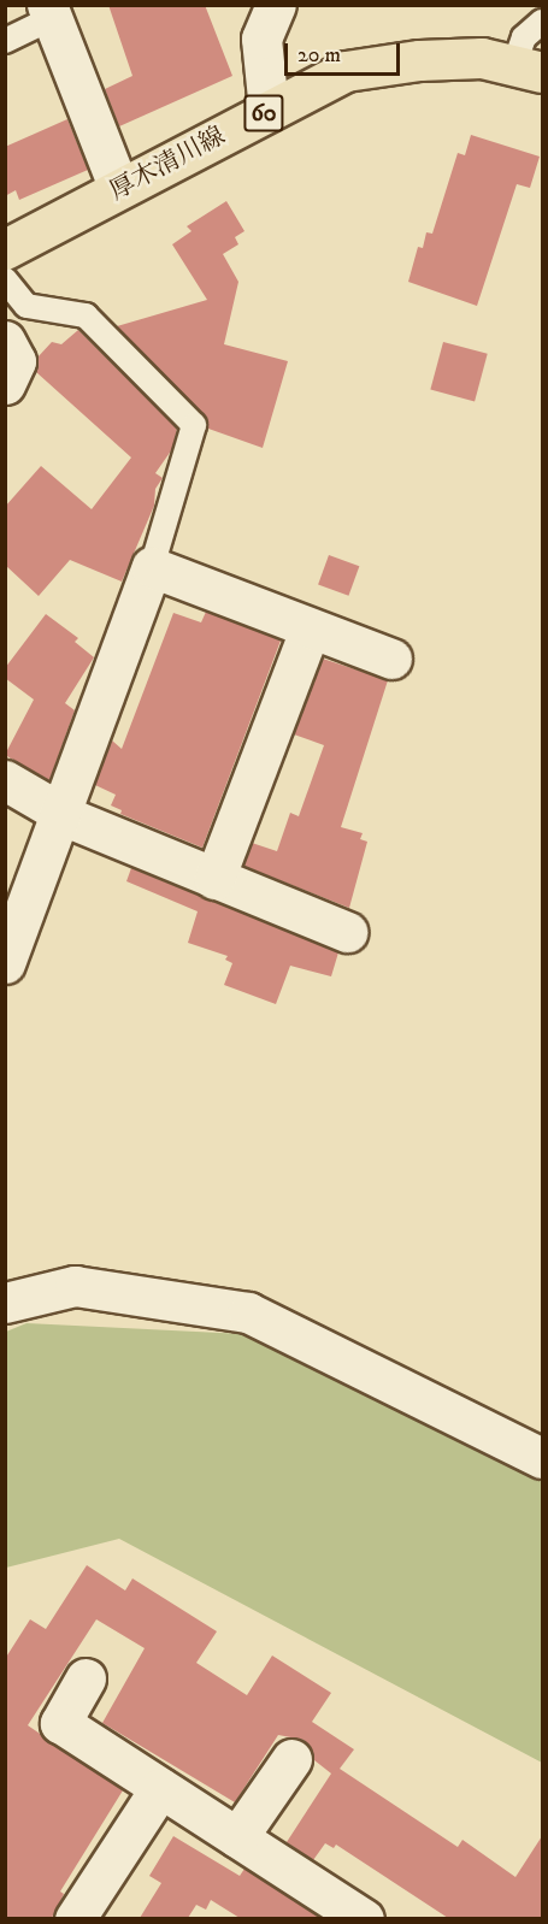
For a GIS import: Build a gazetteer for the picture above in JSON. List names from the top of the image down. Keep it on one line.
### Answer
{"streets":{"main road":["60","厚木清川線"]},"scale_bar":"20 m"}
